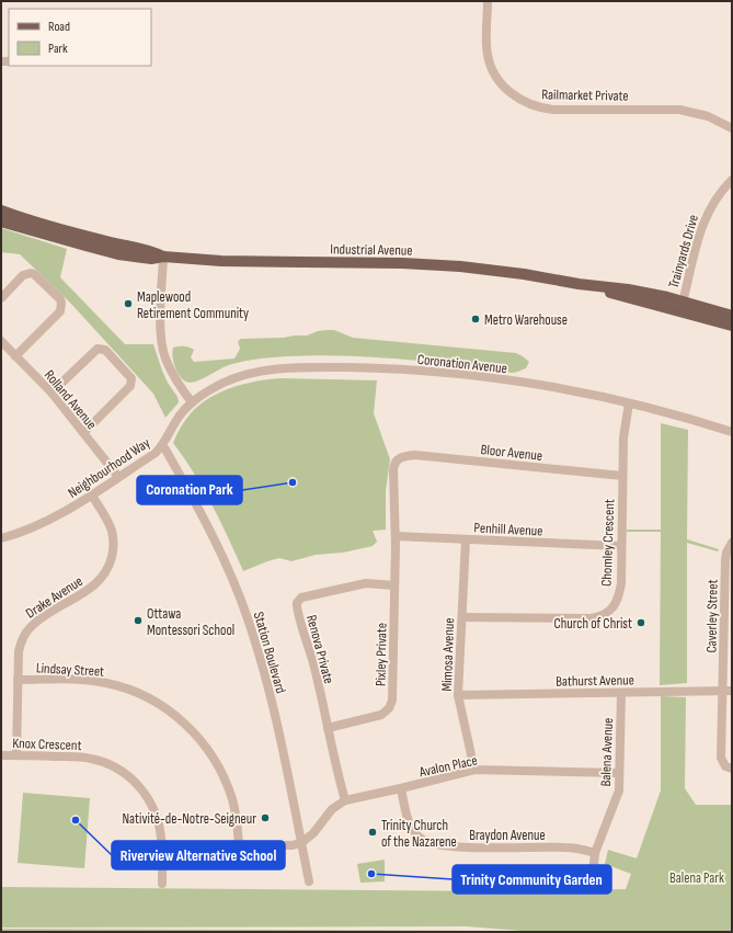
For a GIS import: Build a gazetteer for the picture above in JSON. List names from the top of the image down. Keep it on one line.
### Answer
{"streets":{"main road":["Industrial Avenue"],"street":["Railmarket Private","Trainyards Drive","Coronation Avenue","Rolland Avenue","Bloor Avenue","Neighbourhood Way","Penhill Avenue","Chomley Crescent","Drake Avenue","Caverley Street","Renova Private","Station Boulevard","Pixley Private","Mimosa Avenue","Lindsay Street","Bathurst Avenue","Knox Crescent","Balena Avenue","Avalon Place","Braydon Avenue"]},"crossings":[["Industrial Avenue","Trainyards Drive"],["Coronation Avenue","Neighbourhood Way"],["Coronation Avenue","Chomley Crescent"],["Rolland Avenue","Neighbourhood Way"],["Bloor Avenue","Chomley Crescent"],["Bloor Avenue","Pixley Private"],["Neighbourhood Way","Drake Avenue"],["Neighbourhood Way","Station Boulevard"],["Penhill Avenue","Chomley Crescent"],["Penhill Avenue","Pixley Private"],["Penhill Avenue","Mimosa Avenue"],["Chomley Crescent","Mimosa Avenue"],["Drake Avenue","Lindsay Street"],["Drake Avenue","Knox Crescent"],["Caverley Street","Bathurst Avenue"],["Renova Private","Pixley Private"],["Renova Private","Avalon Place"],["Station Boulevard","Avalon Place"],["Mimosa Avenue","Bathurst Avenue"],["Mimosa Avenue","Avalon Place"],["Bathurst Avenue","Balena Avenue"],["Balena Avenue","Avalon Place"],["Balena Avenue","Braydon Avenue"],["Avalon Place","Braydon Avenue"]],"parks":["Balena Park"],"places":["Maplewood Retirement Community","Metro Warehouse","Coronation Park","Ottawa Montessori School","Church of Christ","Nativité-de-Notre-Seigneur","Riverview Alternative School","Trinity Church of the Nazarene","Trinity Community Garden"],"legend":["Road","Park"]}
